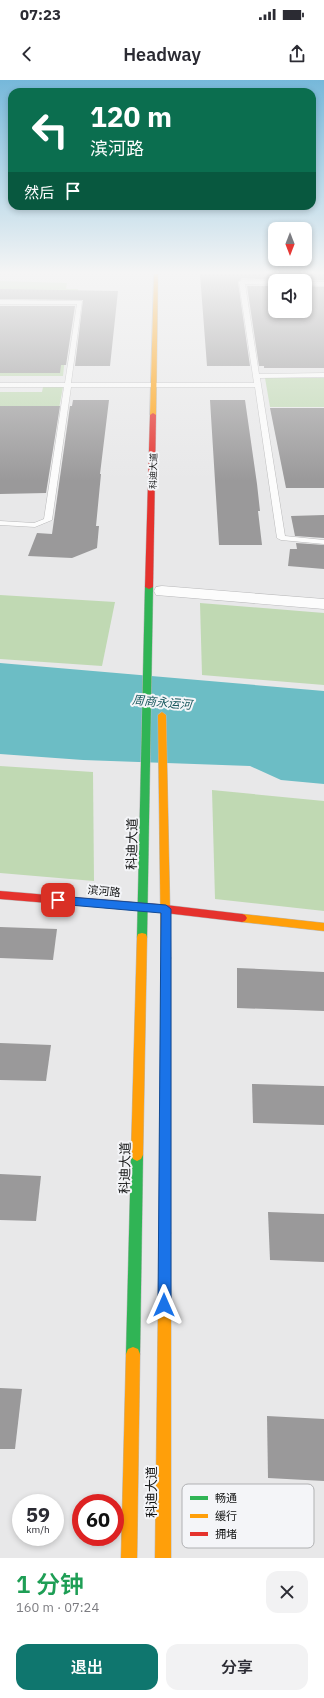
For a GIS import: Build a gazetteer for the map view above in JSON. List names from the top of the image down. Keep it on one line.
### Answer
{"streets":{"main road":["科迪大道","滨河路"]},"crossings":[["科迪大道","滨河路"]],"water":["周商永运河"],"legend":["畅通","缓行","拥堵"],"north":"bottom","page":{"status":"07:23","header":"Headway","turn":["120 m","滨河路"],"then":"然后","speed":"59 km/h","limit":"60","heading":["1 分钟","160 m · 07:24"],"buttons":["退出","分享"]}}
